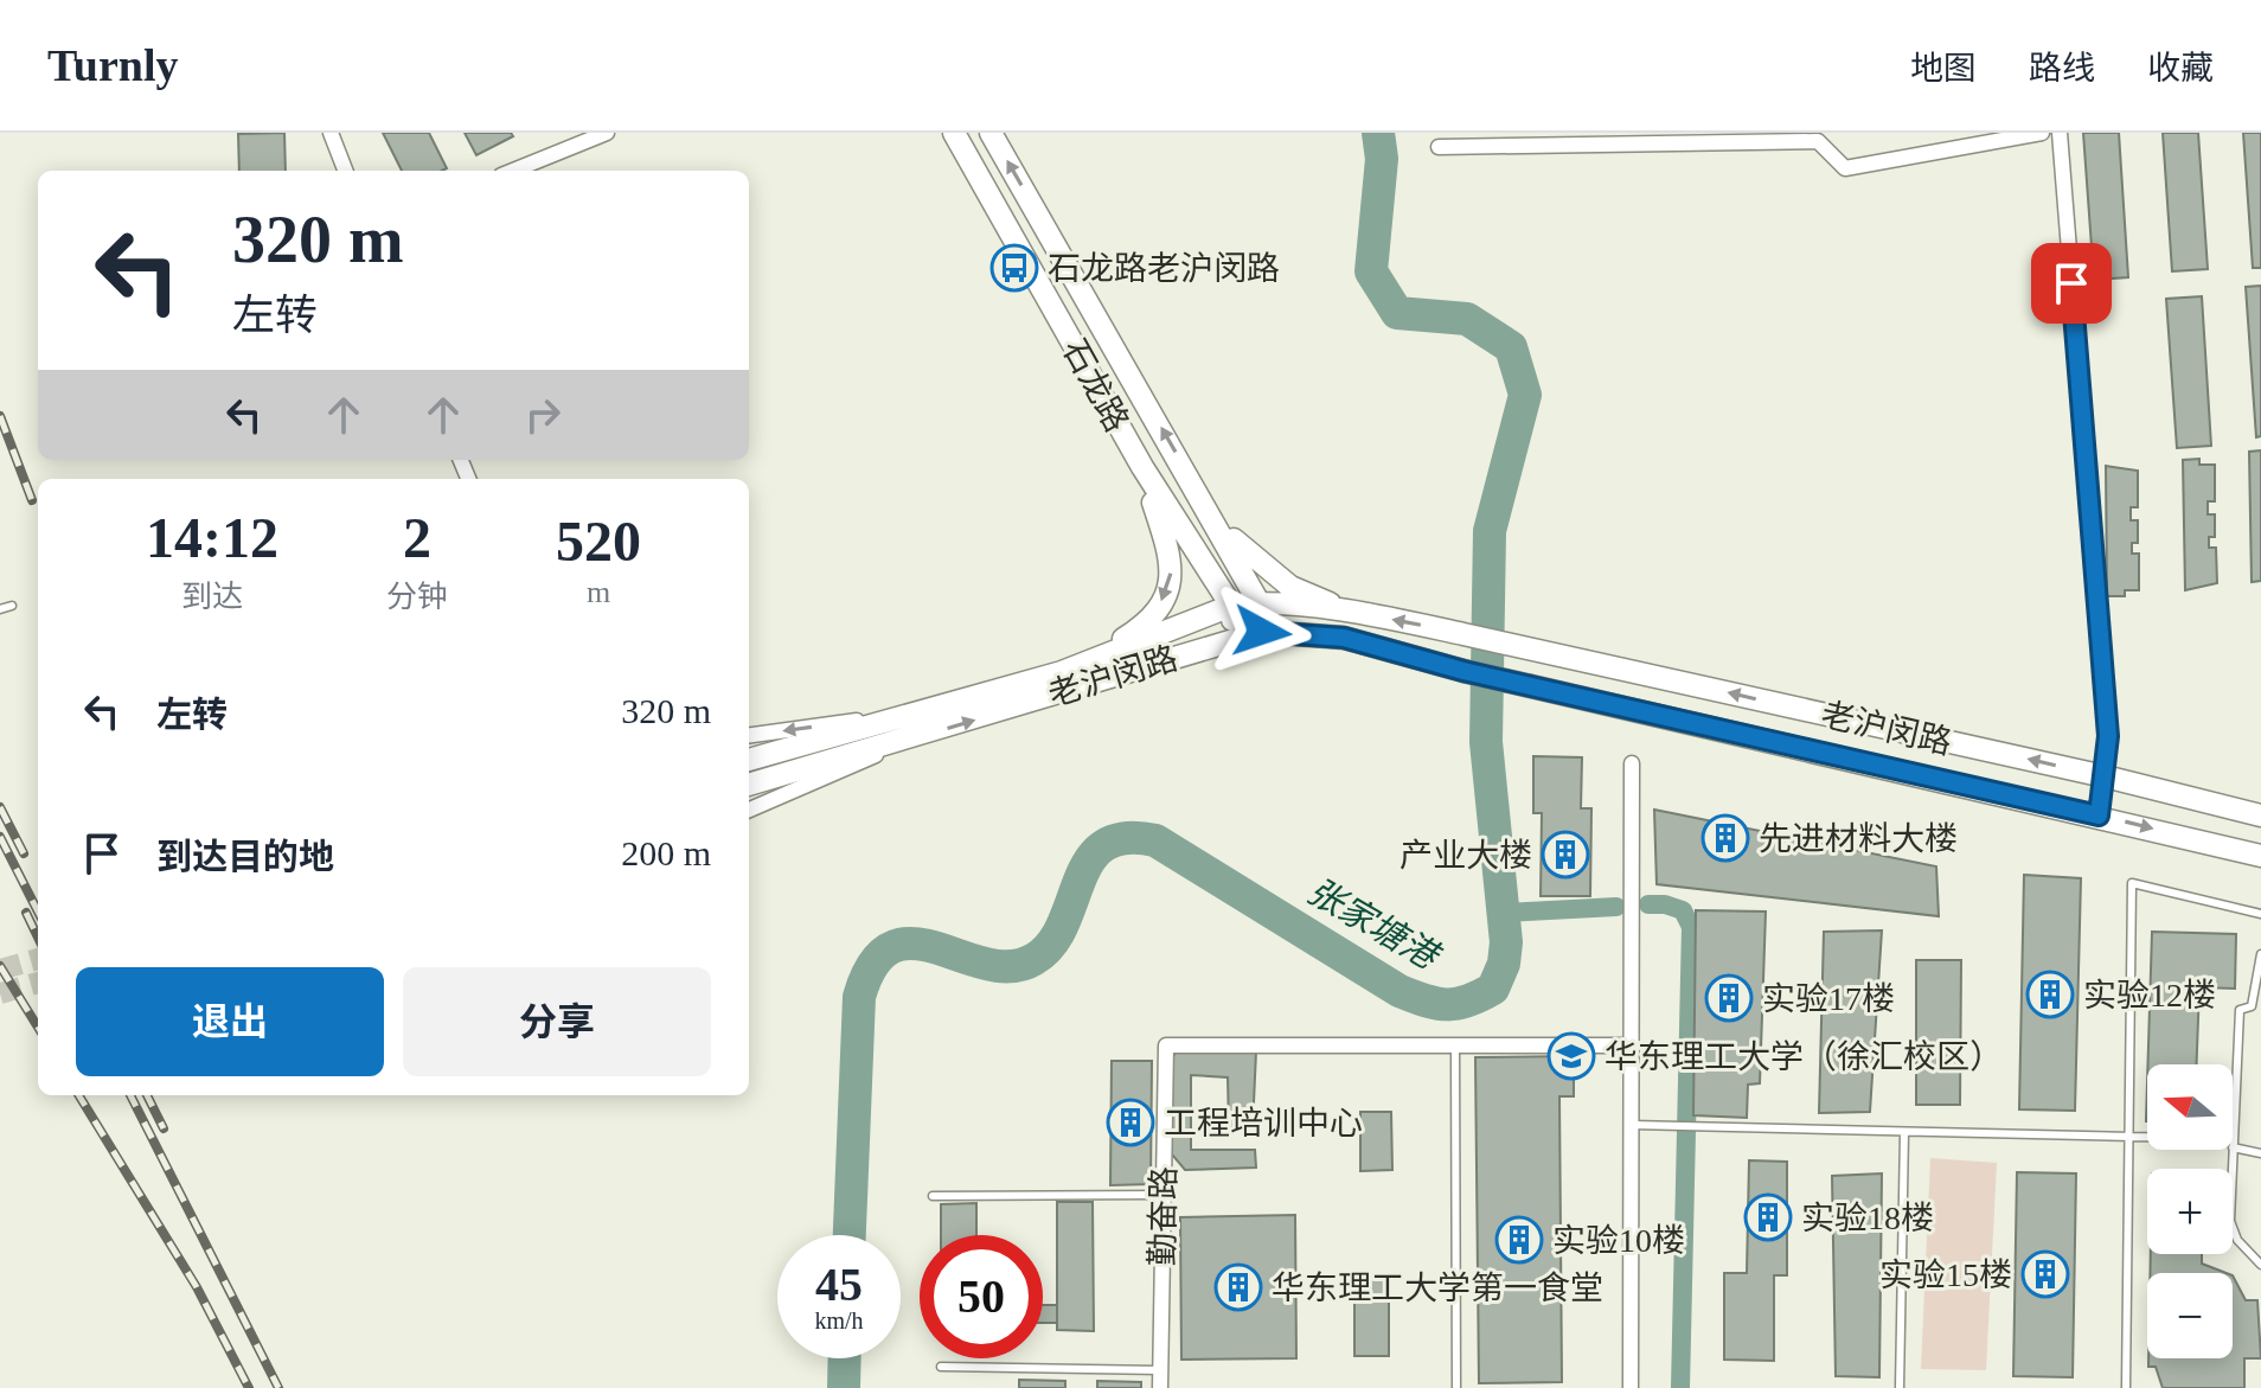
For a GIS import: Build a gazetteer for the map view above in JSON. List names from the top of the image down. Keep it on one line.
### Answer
{"streets":{"main road":["石龙路","老沪闵路"],"street":["勤奋路"]},"crossings":[["石龙路","老沪闵路"]],"water":["张家塘港"],"places":{"bus stop":["石龙路老沪闵路"],"building":["先进材料大楼","产业大楼","实验12楼","实验17楼","工程培训中心","实验18楼","实验10楼","实验15楼","华东理工大学第一食堂"],"school or university":["华东理工大学（徐汇校区）"]},"north":"left","page":{"header":"Turnly","nav":["地图","路线","收藏"],"turn":["320 m","左转"],"eta":["14:12","到达","2","分钟","520","m"],"list":[{"name":"左转","value":"320 m"},{"name":"到达目的地","value":"200 m"}],"buttons":["退出","分享"],"map_buttons":["+","−"],"speed":"45 km/h","limit":"50"}}
